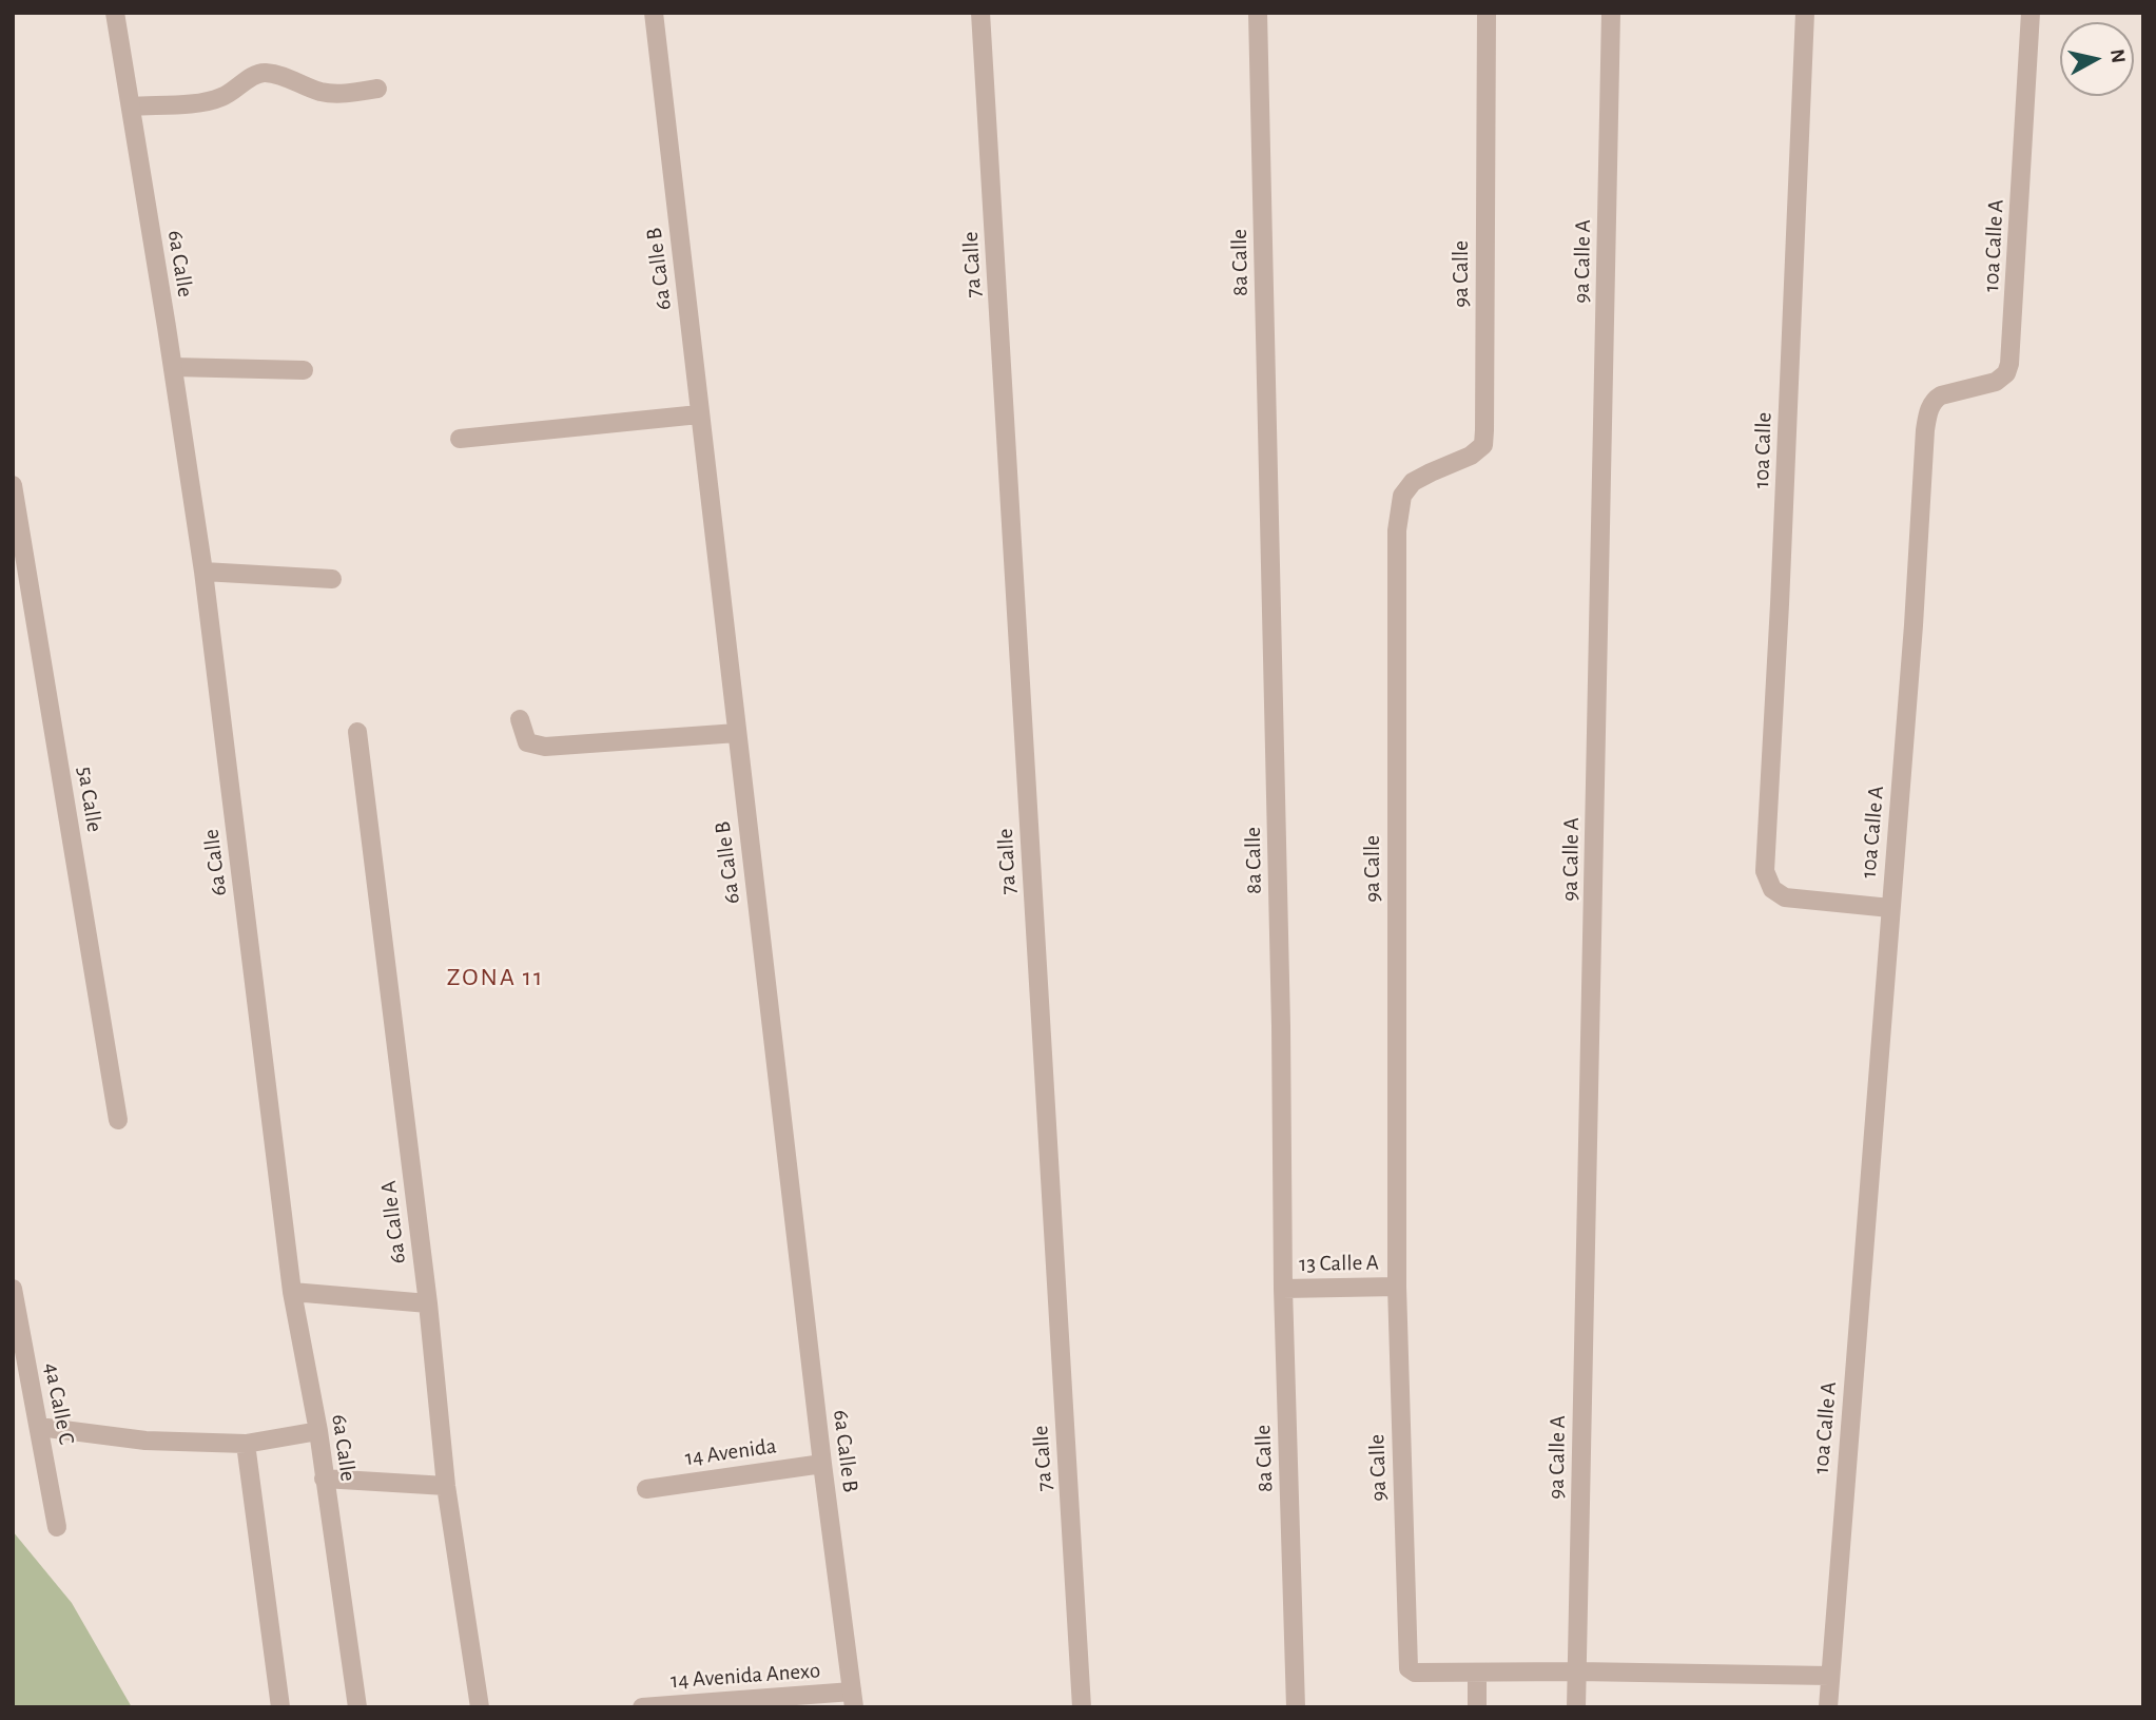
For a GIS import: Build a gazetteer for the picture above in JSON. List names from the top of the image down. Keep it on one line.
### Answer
{"streets":{"street":["10a Calle A","9a Calle A","8a Calle","6a Calle","7a Calle","6a Calle B","9a Calle","10a Calle","5a Calle","6a Calle A","13 Calle A","4a Calle C","14 Avenida","14 Avenida Anexo"]},"crossings":[["10a Calle A","10a Calle"],["8a Calle","13 Calle A"],["6a Calle B","14 Avenida"],["6a Calle B","14 Avenida Anexo"],["9a Calle","13 Calle A"]],"districts":["ZONA 11"],"north":"right"}
